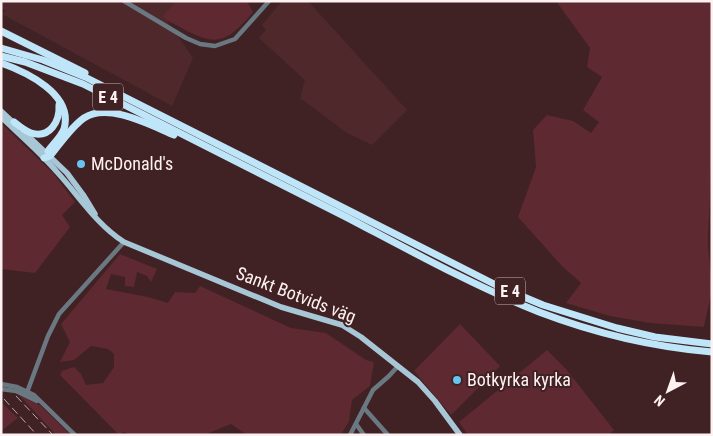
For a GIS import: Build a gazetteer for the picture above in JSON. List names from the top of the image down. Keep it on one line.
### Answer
{"streets":{"highway":["E 4"],"main road":["Sankt Botvids väg"]},"places":["McDonald's","Botkyrka kyrka"],"north":"bottom left"}
